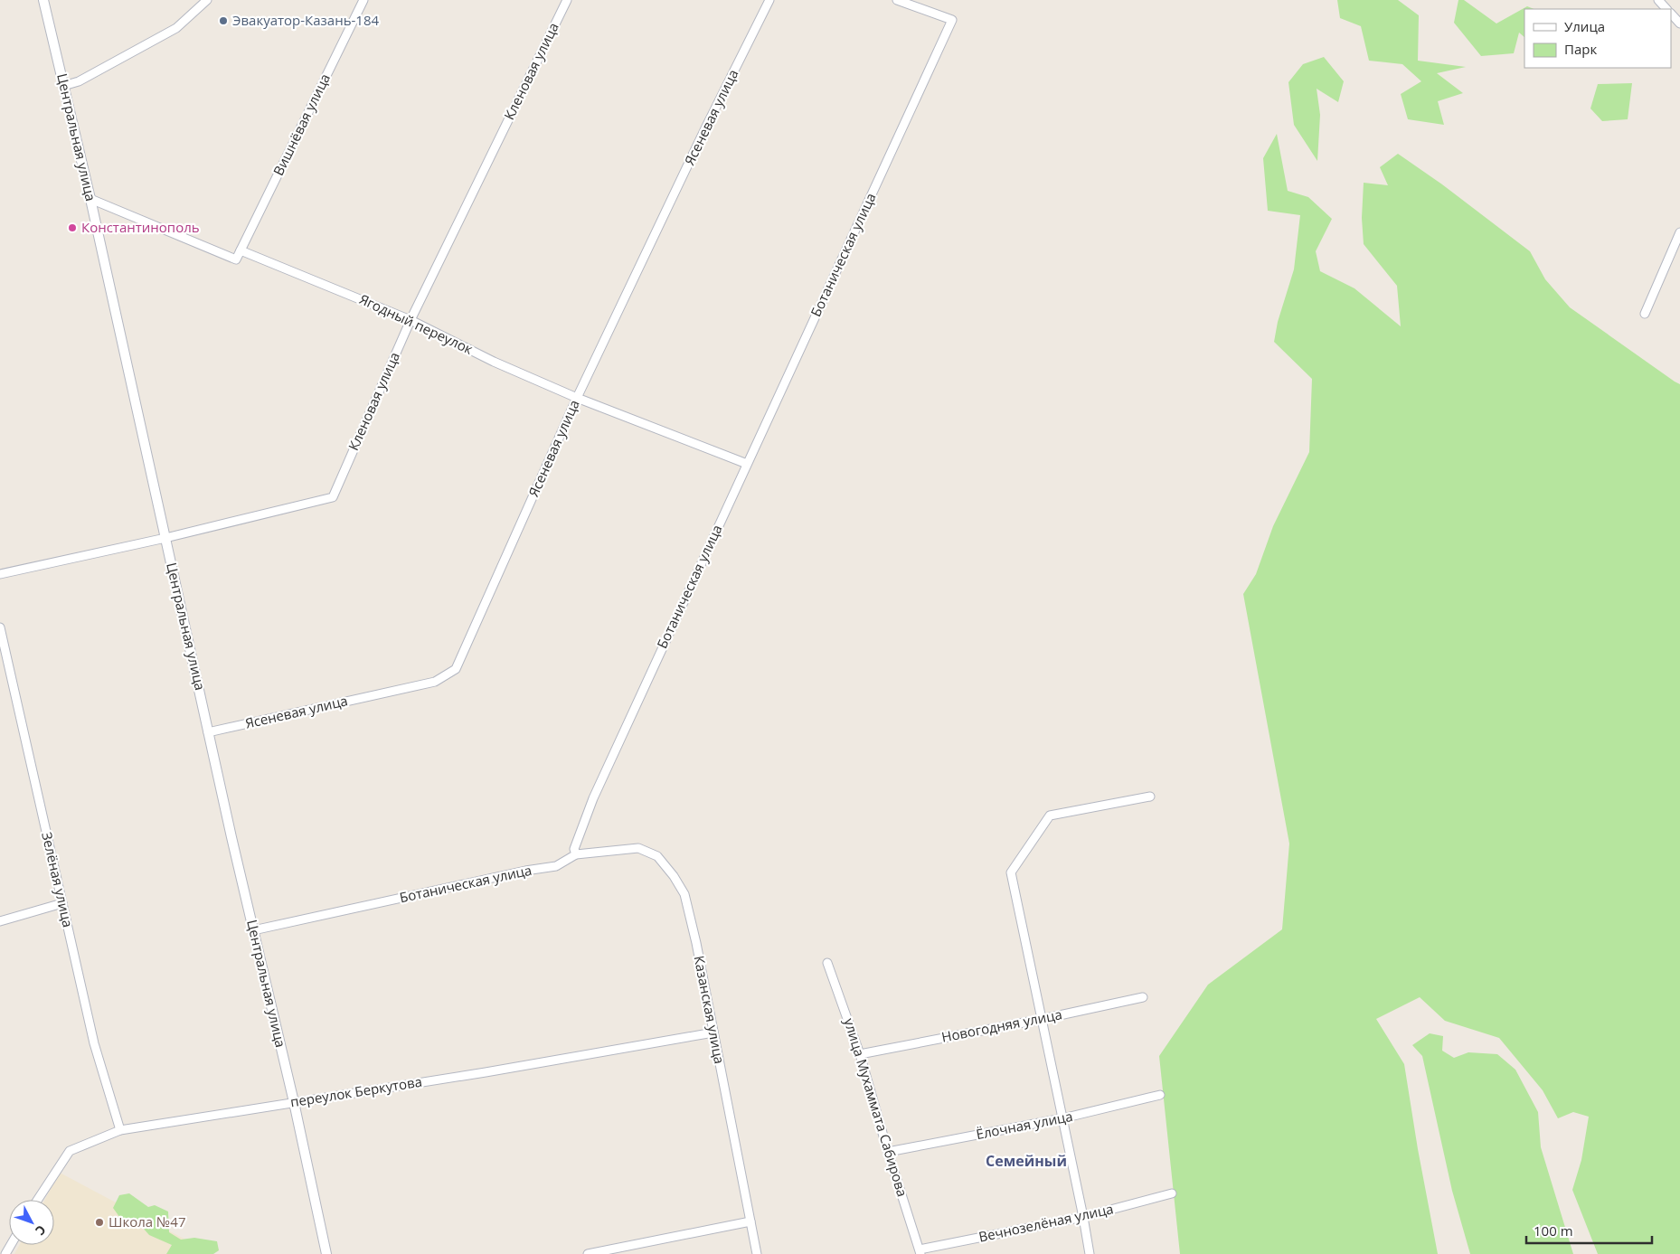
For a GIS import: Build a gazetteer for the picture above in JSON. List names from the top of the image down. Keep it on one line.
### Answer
{"streets":{"street":["Кленовая улица","Ясеневая улица","Вишнёвая улица","Центральная улица","Ботаническая улица","Ягодный переулок","Зелёная улица","Казанская улица","Новогодняя улица","переулок Беркутова","улица Мухаммата Сабирова","Ёлочная улица","Вечнозелёная улица"]},"crossings":[["Кленовая улица","Центральная улица"],["Кленовая улица","Ягодный переулок"],["Ясеневая улица","Центральная улица"],["Ясеневая улица","Ягодный переулок"],["Вишнёвая улица","Ягодный переулок"],["Центральная улица","Ботаническая улица"],["Центральная улица","переулок Беркутова"],["Ботаническая улица","Ягодный переулок"],["Ботаническая улица","Казанская улица"],["Зелёная улица","переулок Беркутова"],["Казанская улица","переулок Беркутова"],["Новогодняя улица","улица Мухаммата Сабирова"],["улица Мухаммата Сабирова","Ёлочная улица"],["улица Мухаммата Сабирова","Вечнозелёная улица"]],"districts":["Семейный"],"places":["Эвакуатор-Казань-184","Константинополь","Школа №47"],"legend":["Улица","Парк"],"scale_bar":"100 m","north":"bottom right"}
